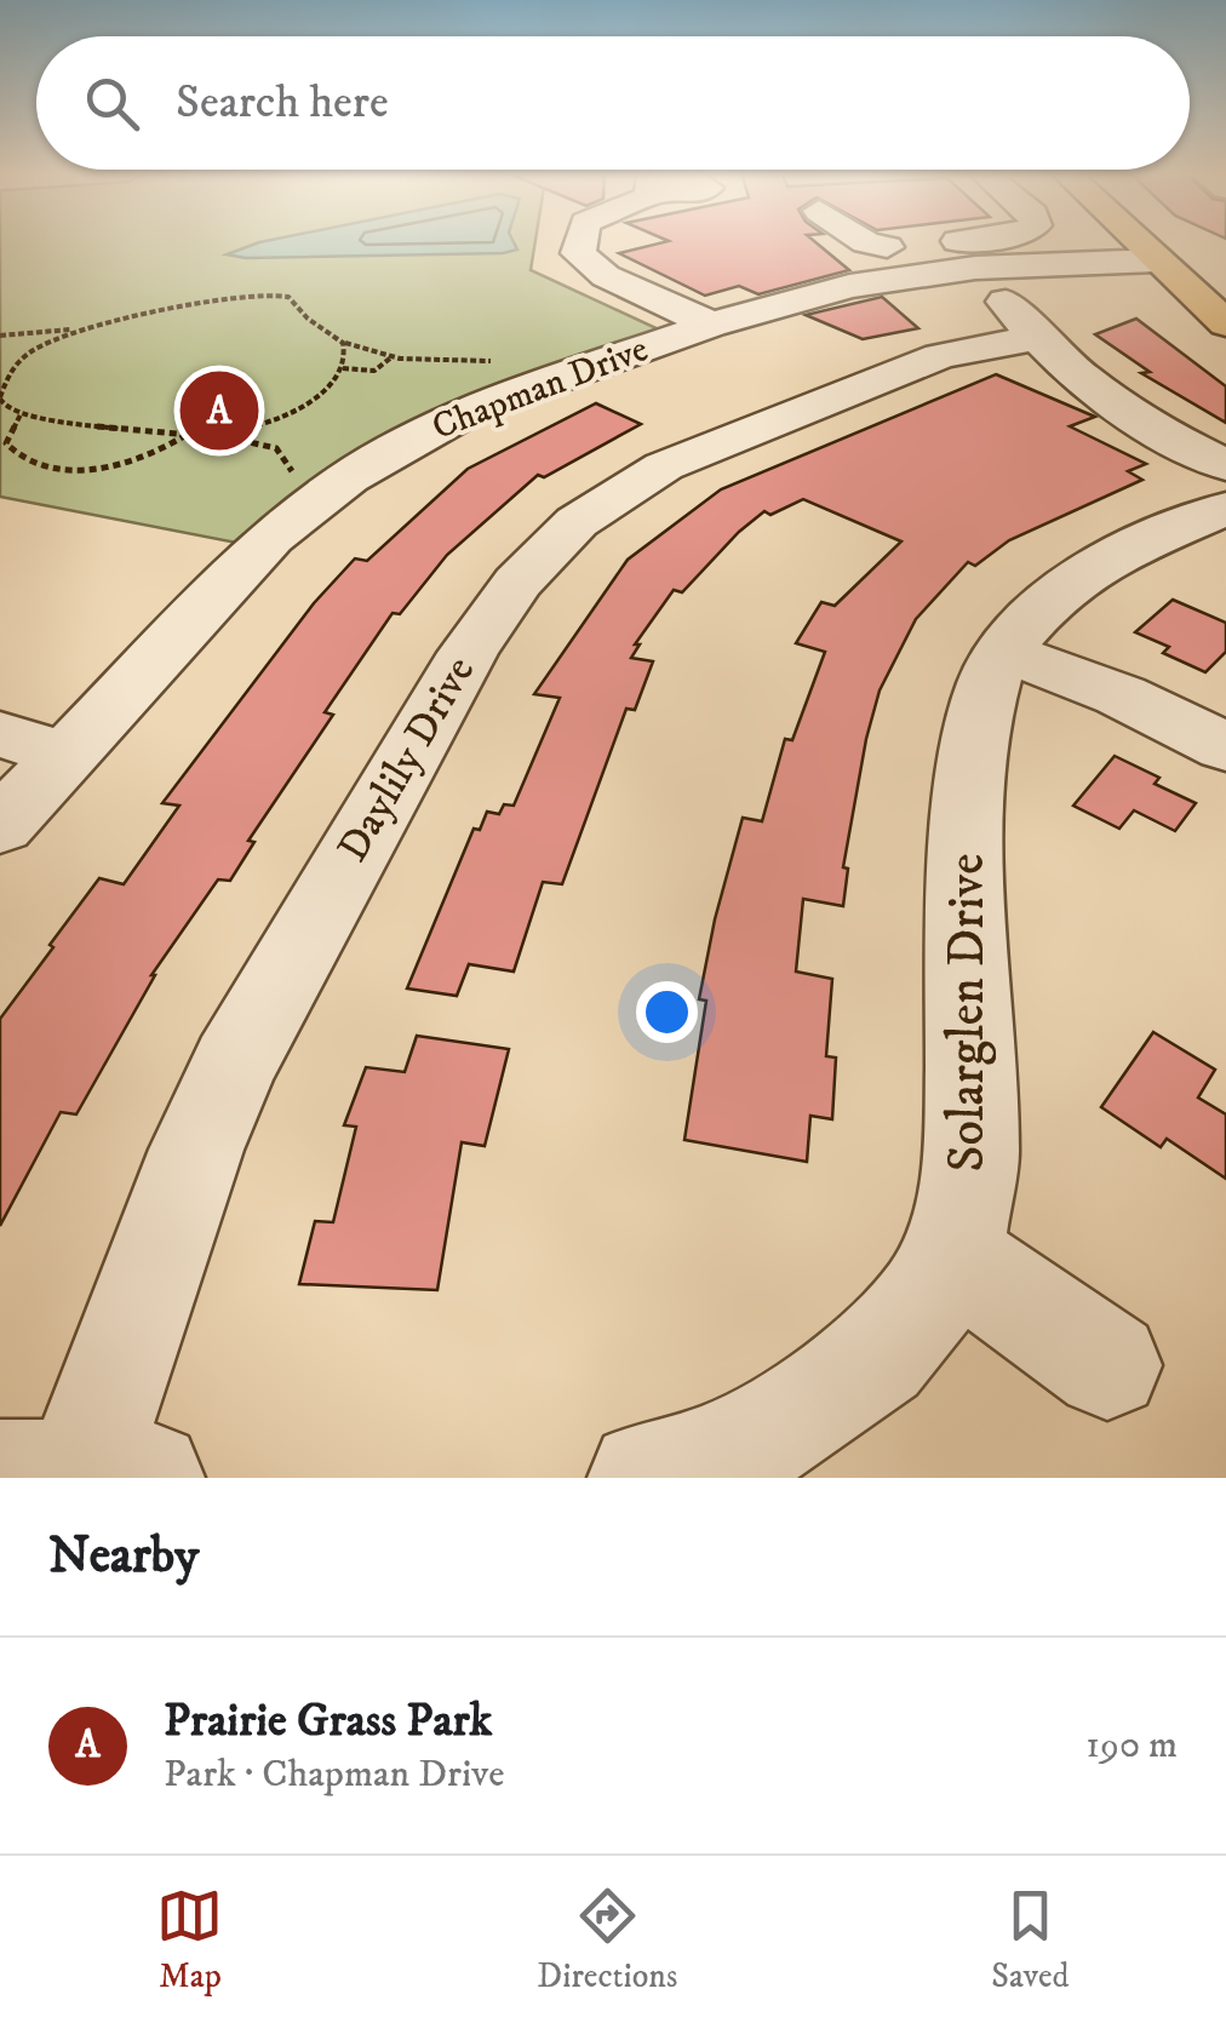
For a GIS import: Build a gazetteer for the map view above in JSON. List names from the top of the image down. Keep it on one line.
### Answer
{"streets":{"street":["Chapman Drive","Daylily Drive","Solarglen Drive"]},"page":{"search":"Search here","pins":"A","heading":"Nearby","list":[{"mark":"A","name":"Prairie Grass Park","note":"Park · Chapman Drive","value":"190 m"}],"nav":["Map","Directions","Saved"]}}
